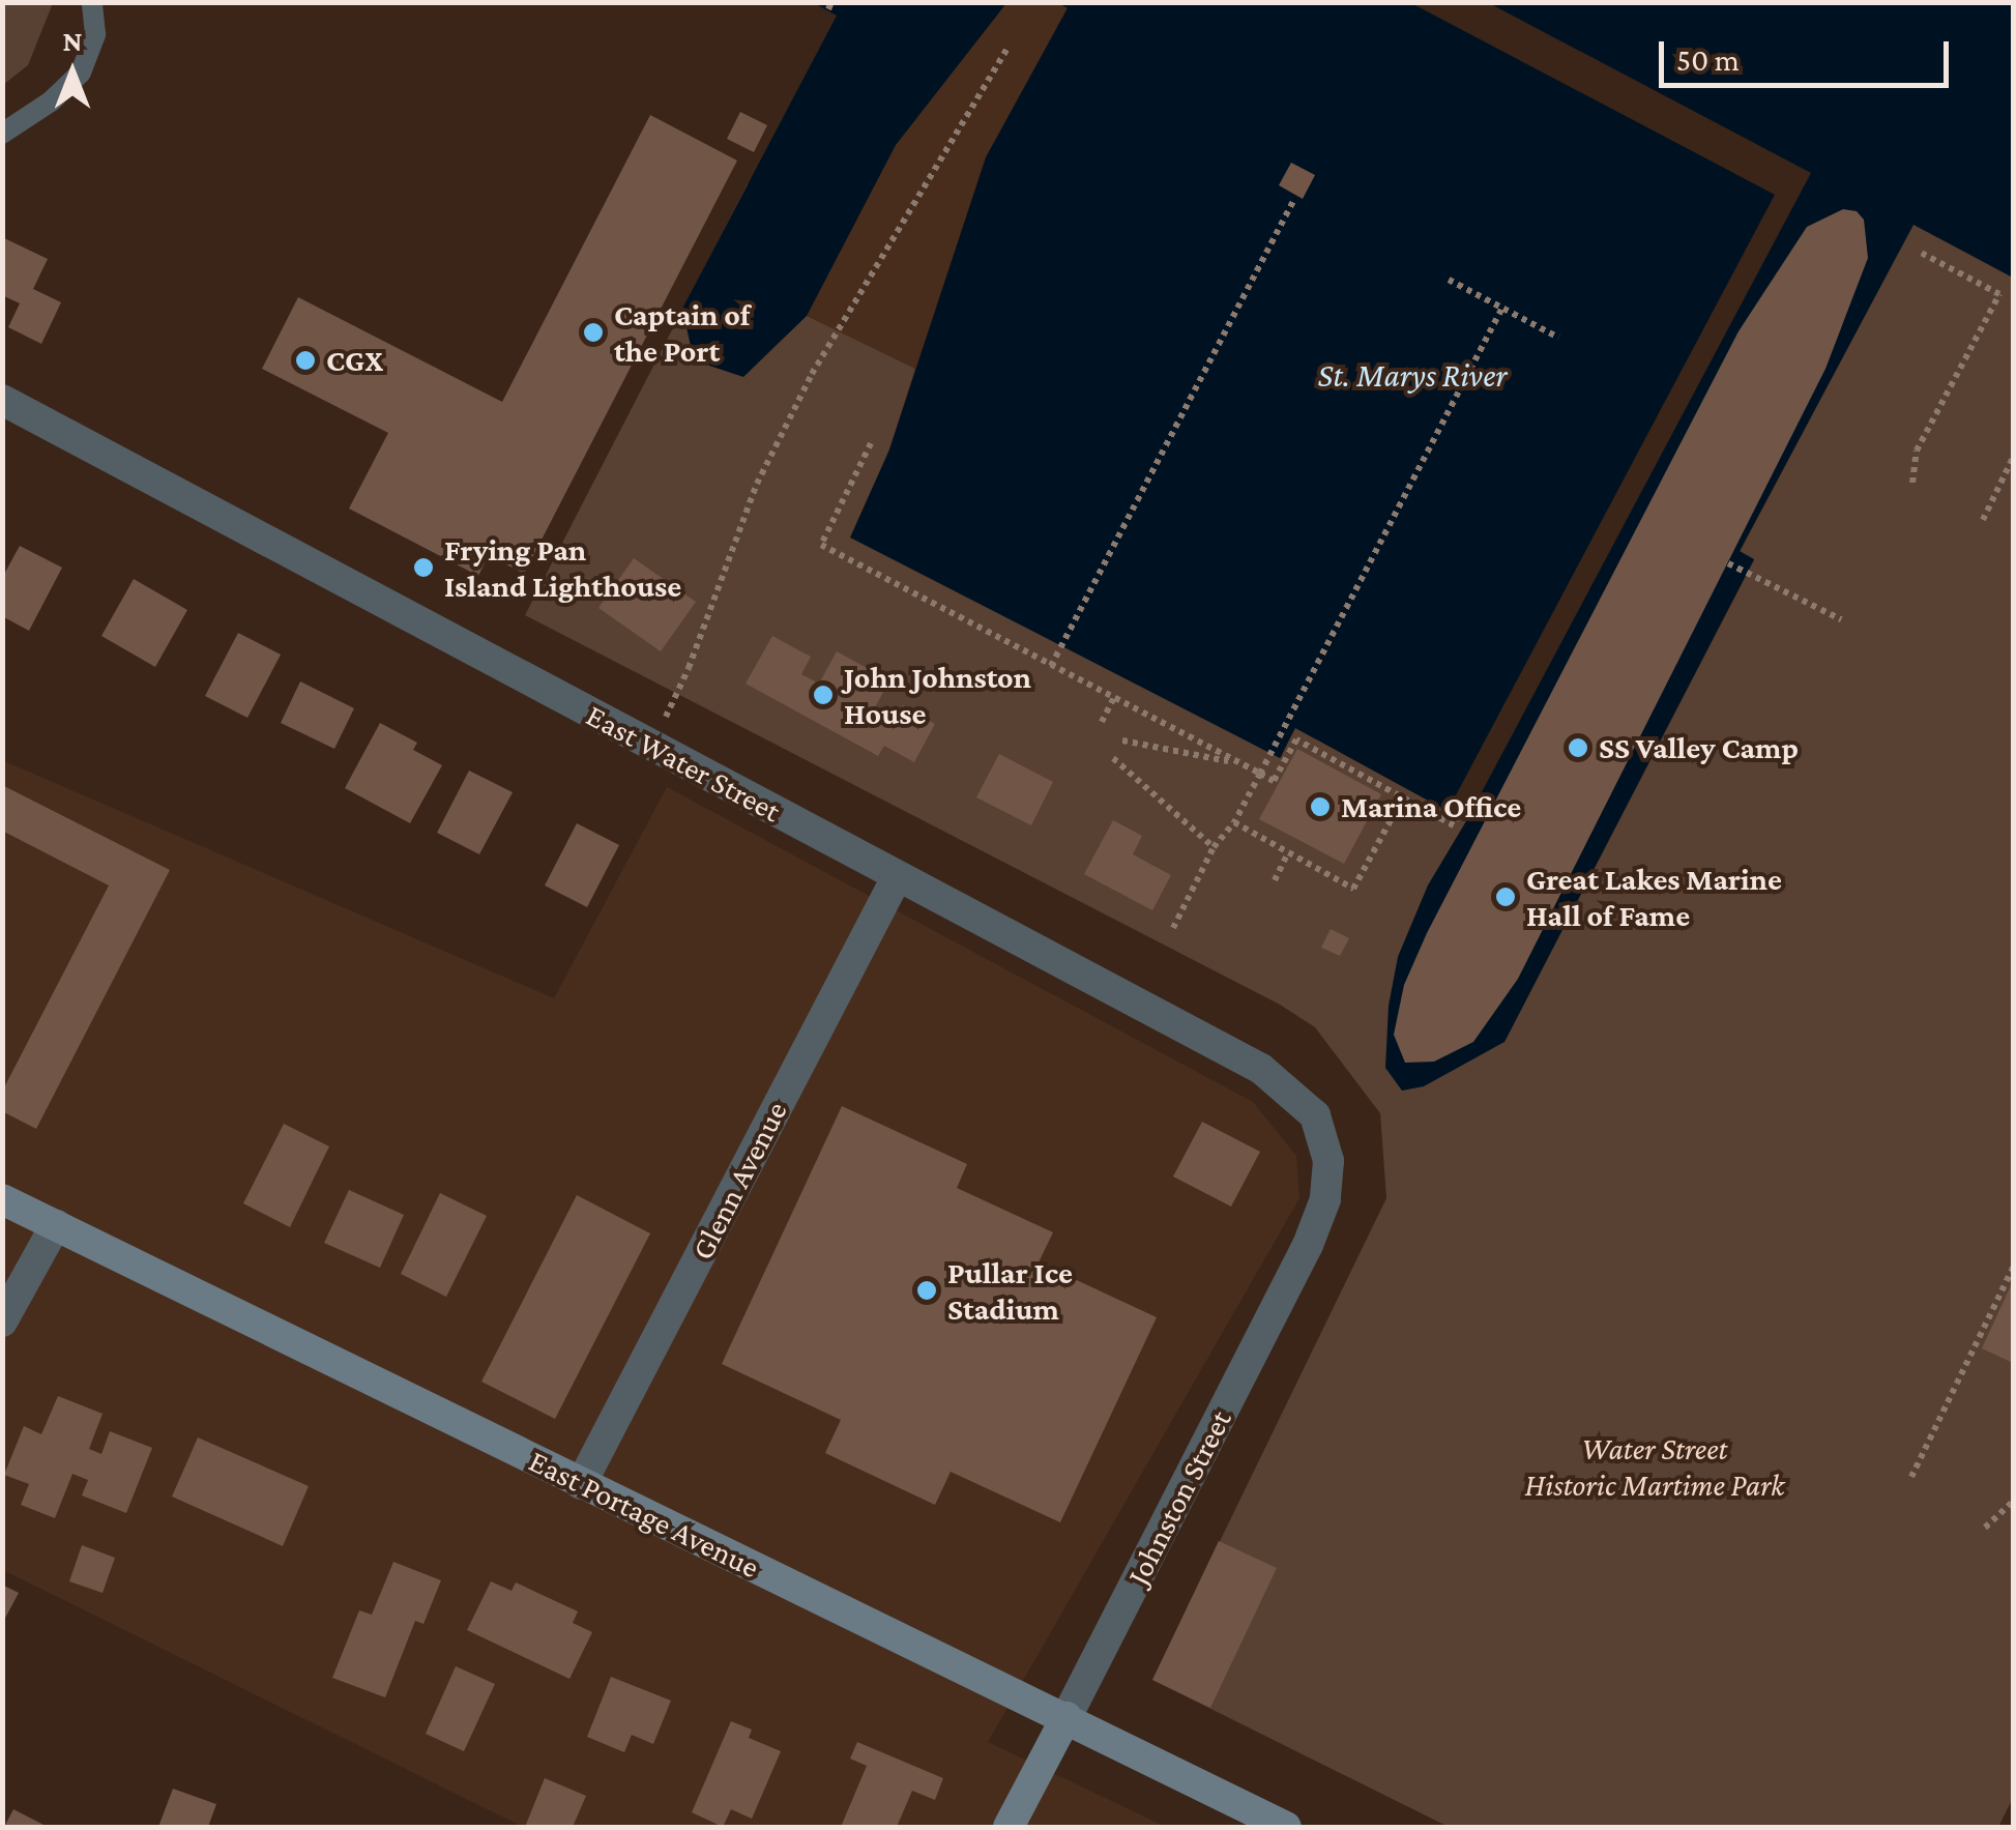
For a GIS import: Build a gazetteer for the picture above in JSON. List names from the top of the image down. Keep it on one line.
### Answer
{"streets":{"main road":["Johnston Street","East Portage Avenue"],"street":["East Water Street","Glenn Avenue"]},"crossings":[["East Water Street","Glenn Avenue"],["East Water Street","Johnston Street"],["Glenn Avenue","East Portage Avenue"],["Johnston Street","East Portage Avenue"]],"water":["St. Marys River"],"parks":["Water Street Historic Martime Park"],"places":["Captain of the Port","CGX","Frying Pan Island Lighthouse","John Johnston House","SS Valley Camp","Marina Office","Great Lakes Marine Hall of Fame","Pullar Ice Stadium"],"scale_bar":"50 m","north":"top"}
